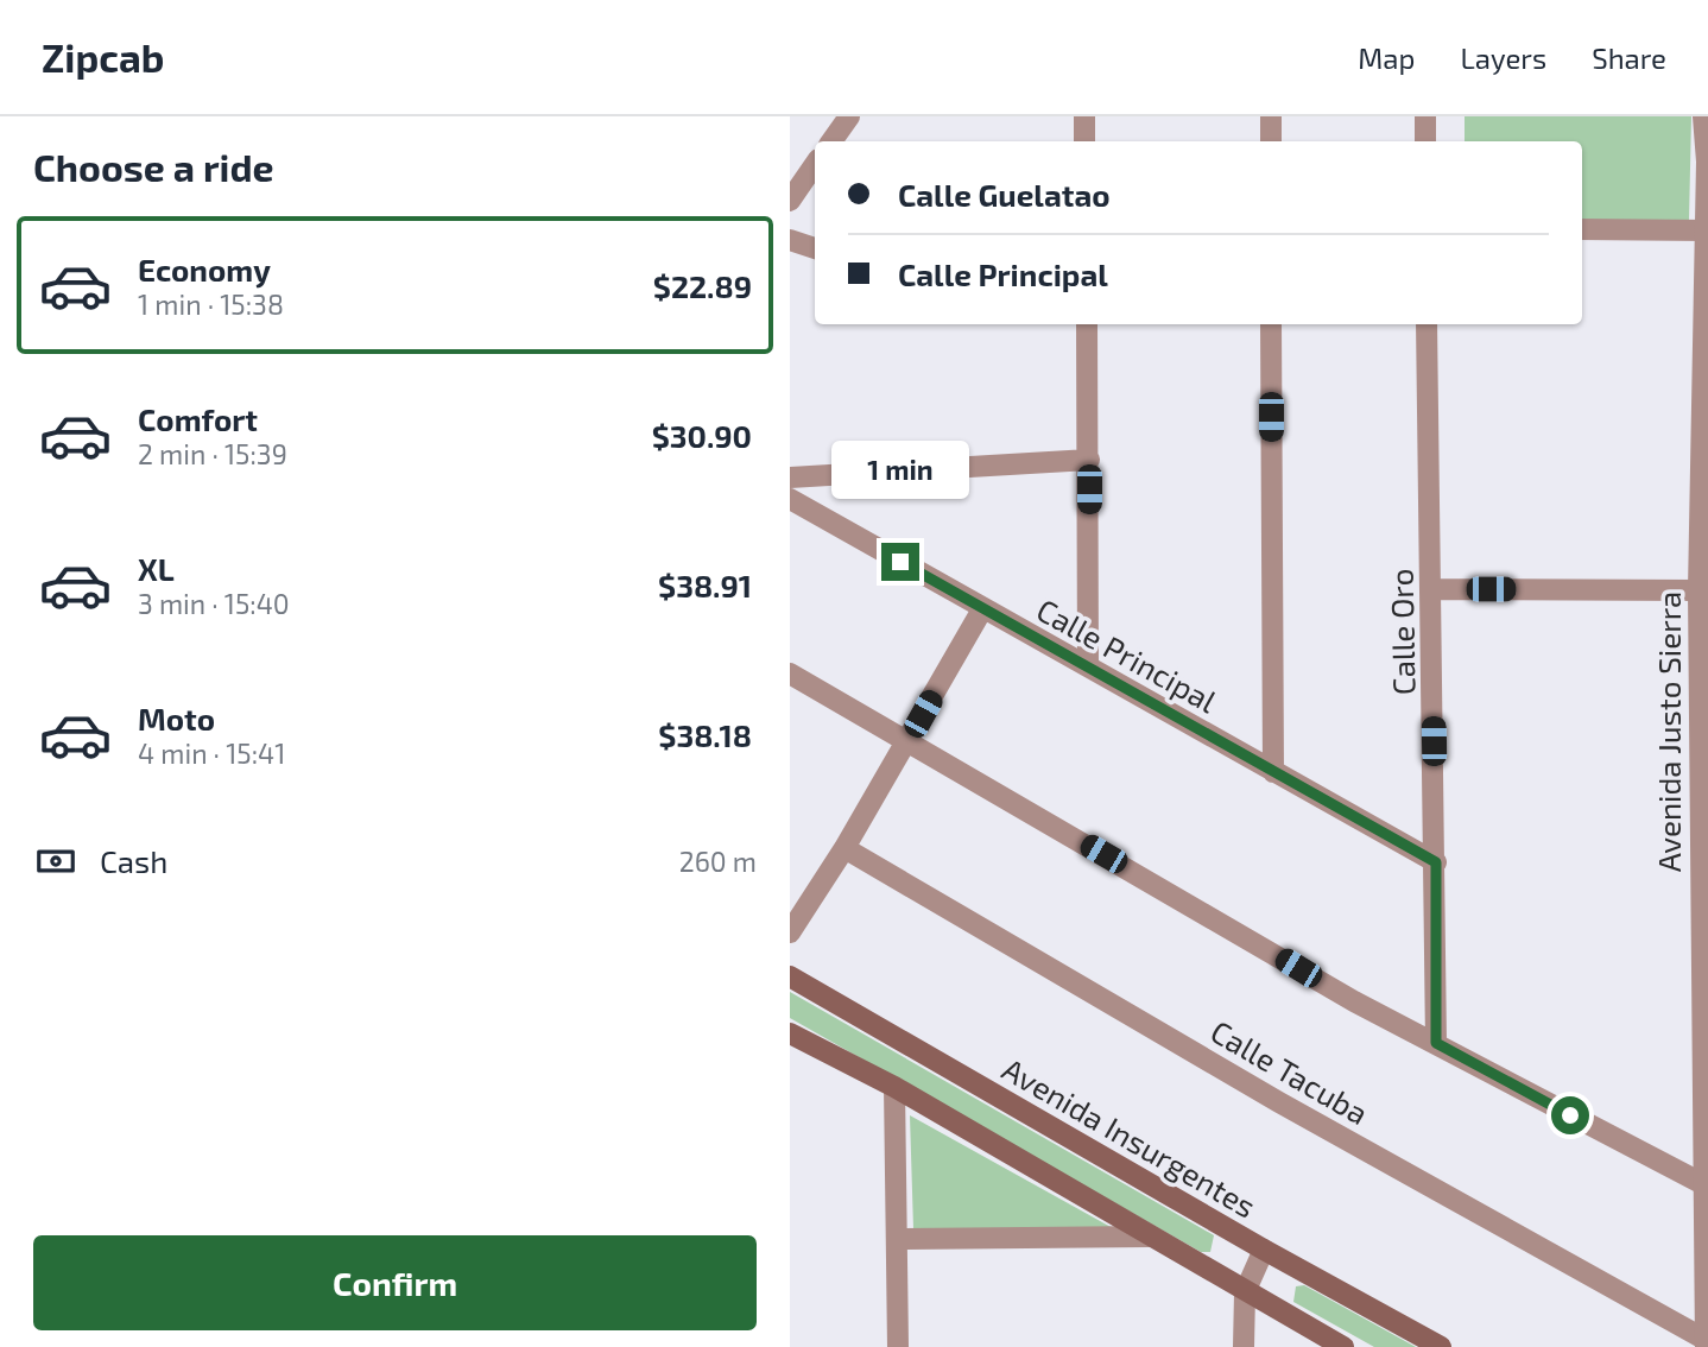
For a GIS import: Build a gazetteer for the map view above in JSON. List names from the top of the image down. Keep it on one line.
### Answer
{"streets":{"main road":["Avenida Insurgentes"],"street":["Calle Oro","Calle Principal","Avenida Justo Sierra","Calle Tacuba"]},"crossings":[["Calle Oro","Calle Principal"],["Avenida Justo Sierra","Calle Tacuba"]],"page":{"header":"Zipcab","nav":["Map","Layers","Share"],"heading":"Choose a ride","banner":["Calle Guelatao","Calle Principal"],"list":[{"name":"Economy","note":"1 min · 15:38","value":"$22.89"},{"name":"Comfort","note":"2 min · 15:39","value":"$30.90"},{"name":"XL","note":"3 min · 15:40","value":"$38.91"},{"name":"Moto","note":"4 min · 15:41","value":"$38.18"}],"bubble":"1 min","pay":["Cash","260 m"],"buttons":"Confirm"}}
